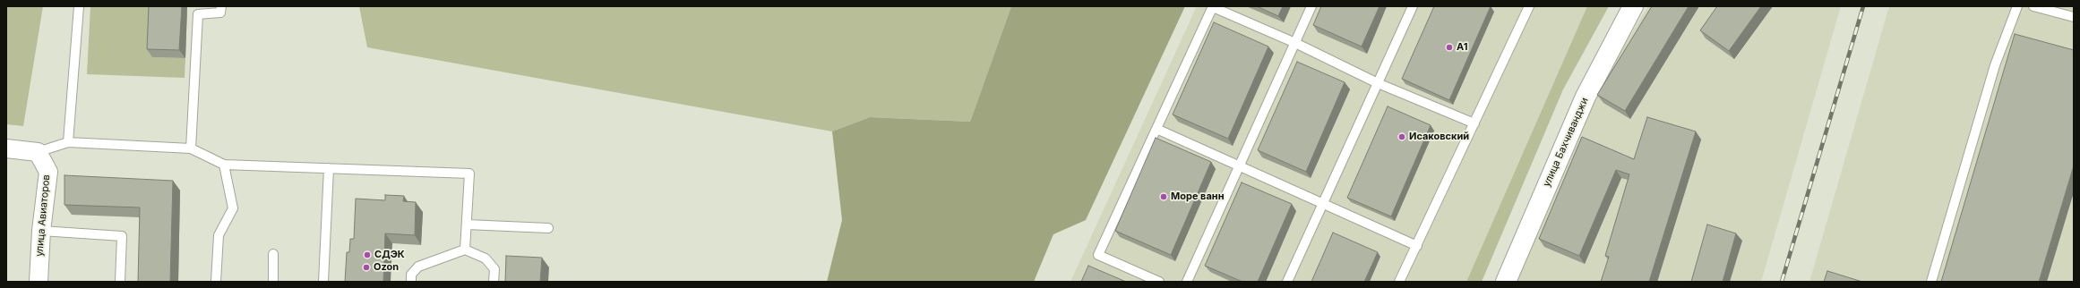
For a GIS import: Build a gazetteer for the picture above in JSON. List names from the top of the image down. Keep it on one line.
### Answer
{"streets":{"main road":["улица Бахчиванджи"],"street":["улица Авиаторов"]},"places":["A1","Исаковский","Море ванн","СДЭК","Ozon"]}
